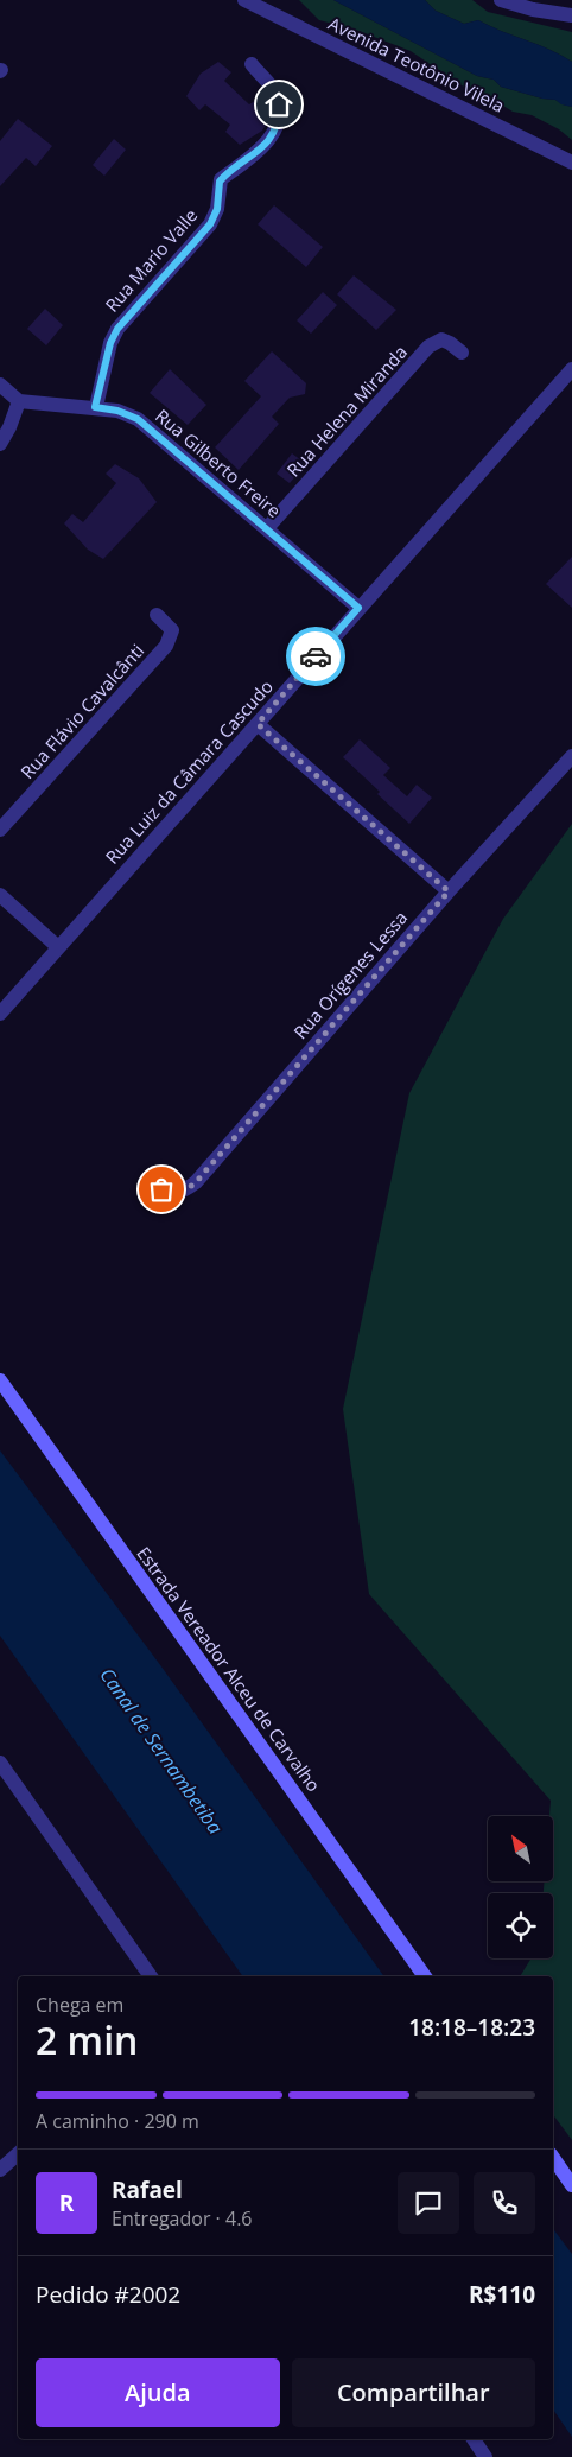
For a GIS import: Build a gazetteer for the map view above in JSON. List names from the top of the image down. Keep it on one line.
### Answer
{"streets":{"street":["Avenida Teotônio Vilela","Rua Mario Valle","Rua Helena Miranda","Rua Gilberto Freire","Rua Flávio Cavalcânti","Rua Luiz da Câmara Cascudo","Rua Orígenes Lessa","Estrada Vereador Alceu de Carvalho"]},"crossings":[["Rua Mario Valle","Rua Gilberto Freire"],["Rua Helena Miranda","Rua Gilberto Freire"],["Rua Gilberto Freire","Rua Luiz da Câmara Cascudo"]],"water":["Canal de Sernambetiba"],"north":"top left","page":{"heading":["2 min","Chega em","18:18–18:23"],"panel":["Rafael","Entregador · 4.6","Pedido #2002","R$110"],"bar":"A caminho · 290 m","round":"R","buttons":["Ajuda","Compartilhar"]}}
